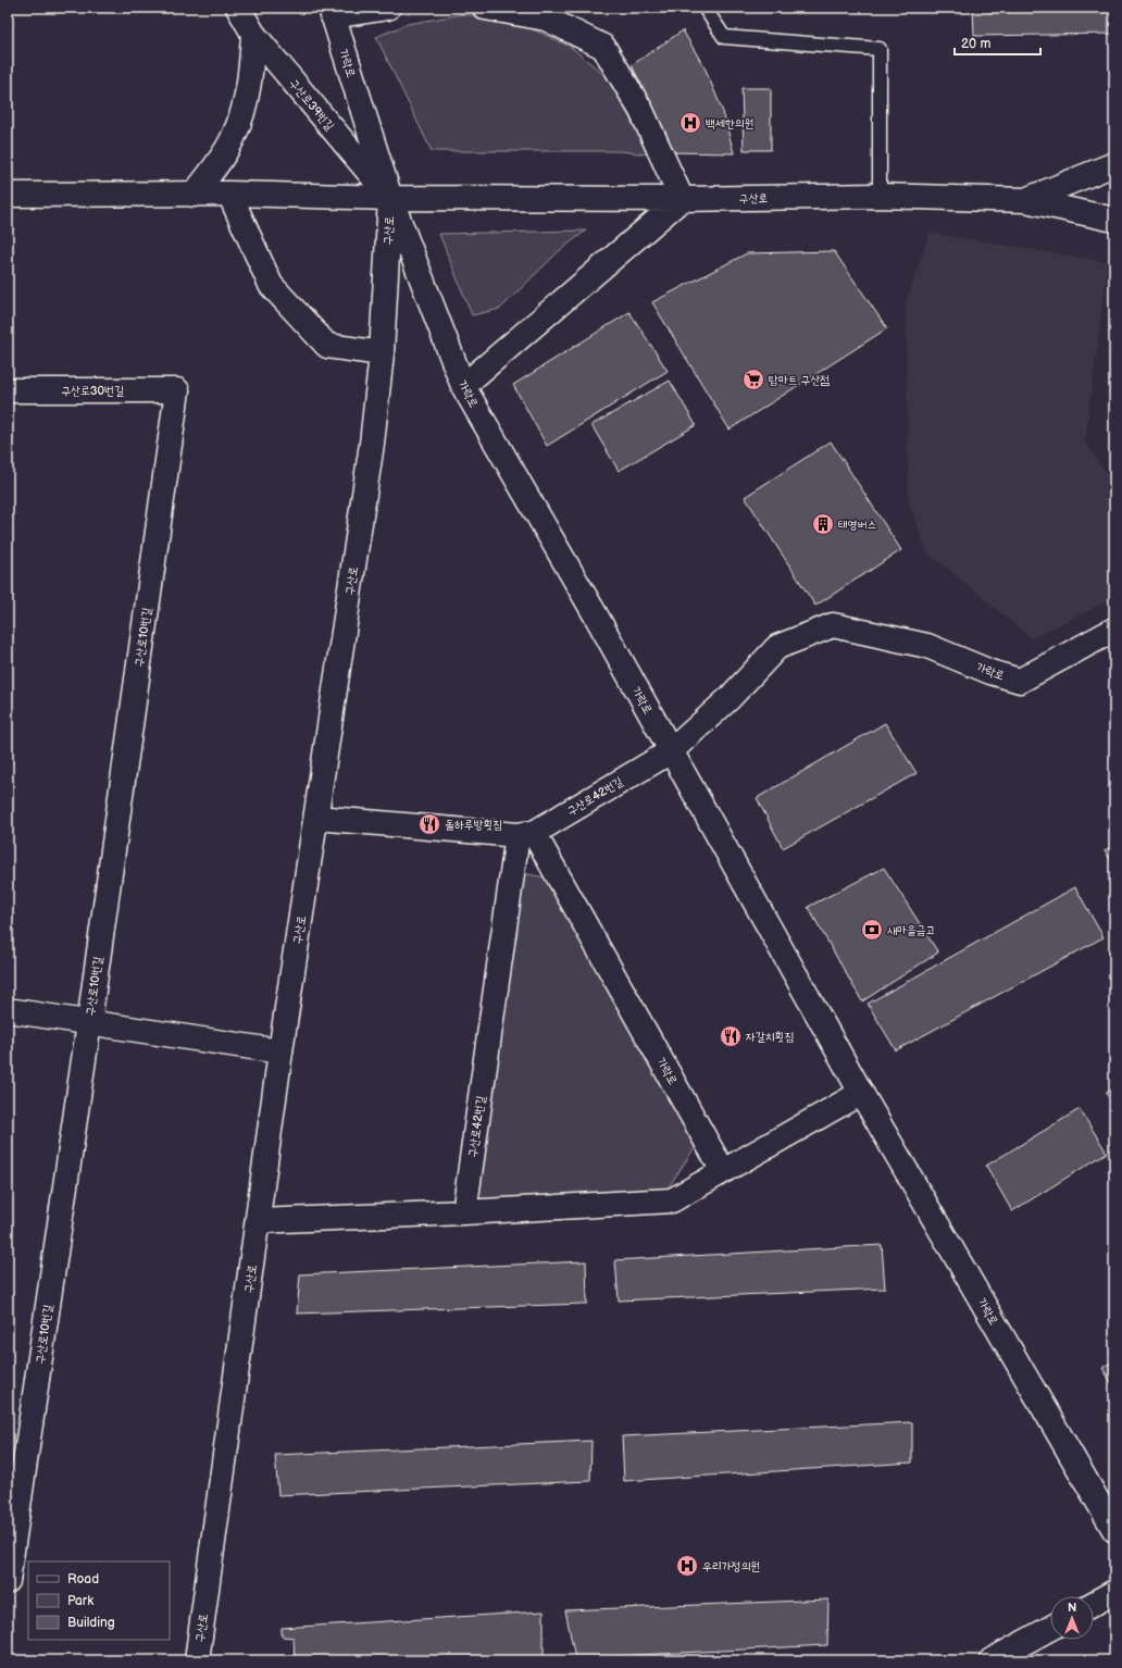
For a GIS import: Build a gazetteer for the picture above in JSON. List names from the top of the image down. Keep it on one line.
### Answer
{"streets":{"street":["가락로","구산로39번길","구산로","구산로30번길","구산로10번길","구산로42번길"]},"crossings":[["가락로","구산로39번길"],["가락로","구산로"],["가락로","구산로42번길"],["구산로39번길","구산로"],["구산로30번길","구산로10번길"]],"places":{"hospital":["백세한의원","우리가정의원"],"supermarket":["탑마트 구산점"],"building":["태영버스"],"restaurant":["돌하루방횟집","자갈치횟집"],"bank":["새마을금고"]},"legend":["Road","Park","Building"],"scale_bar":"20 m","north":"top"}
